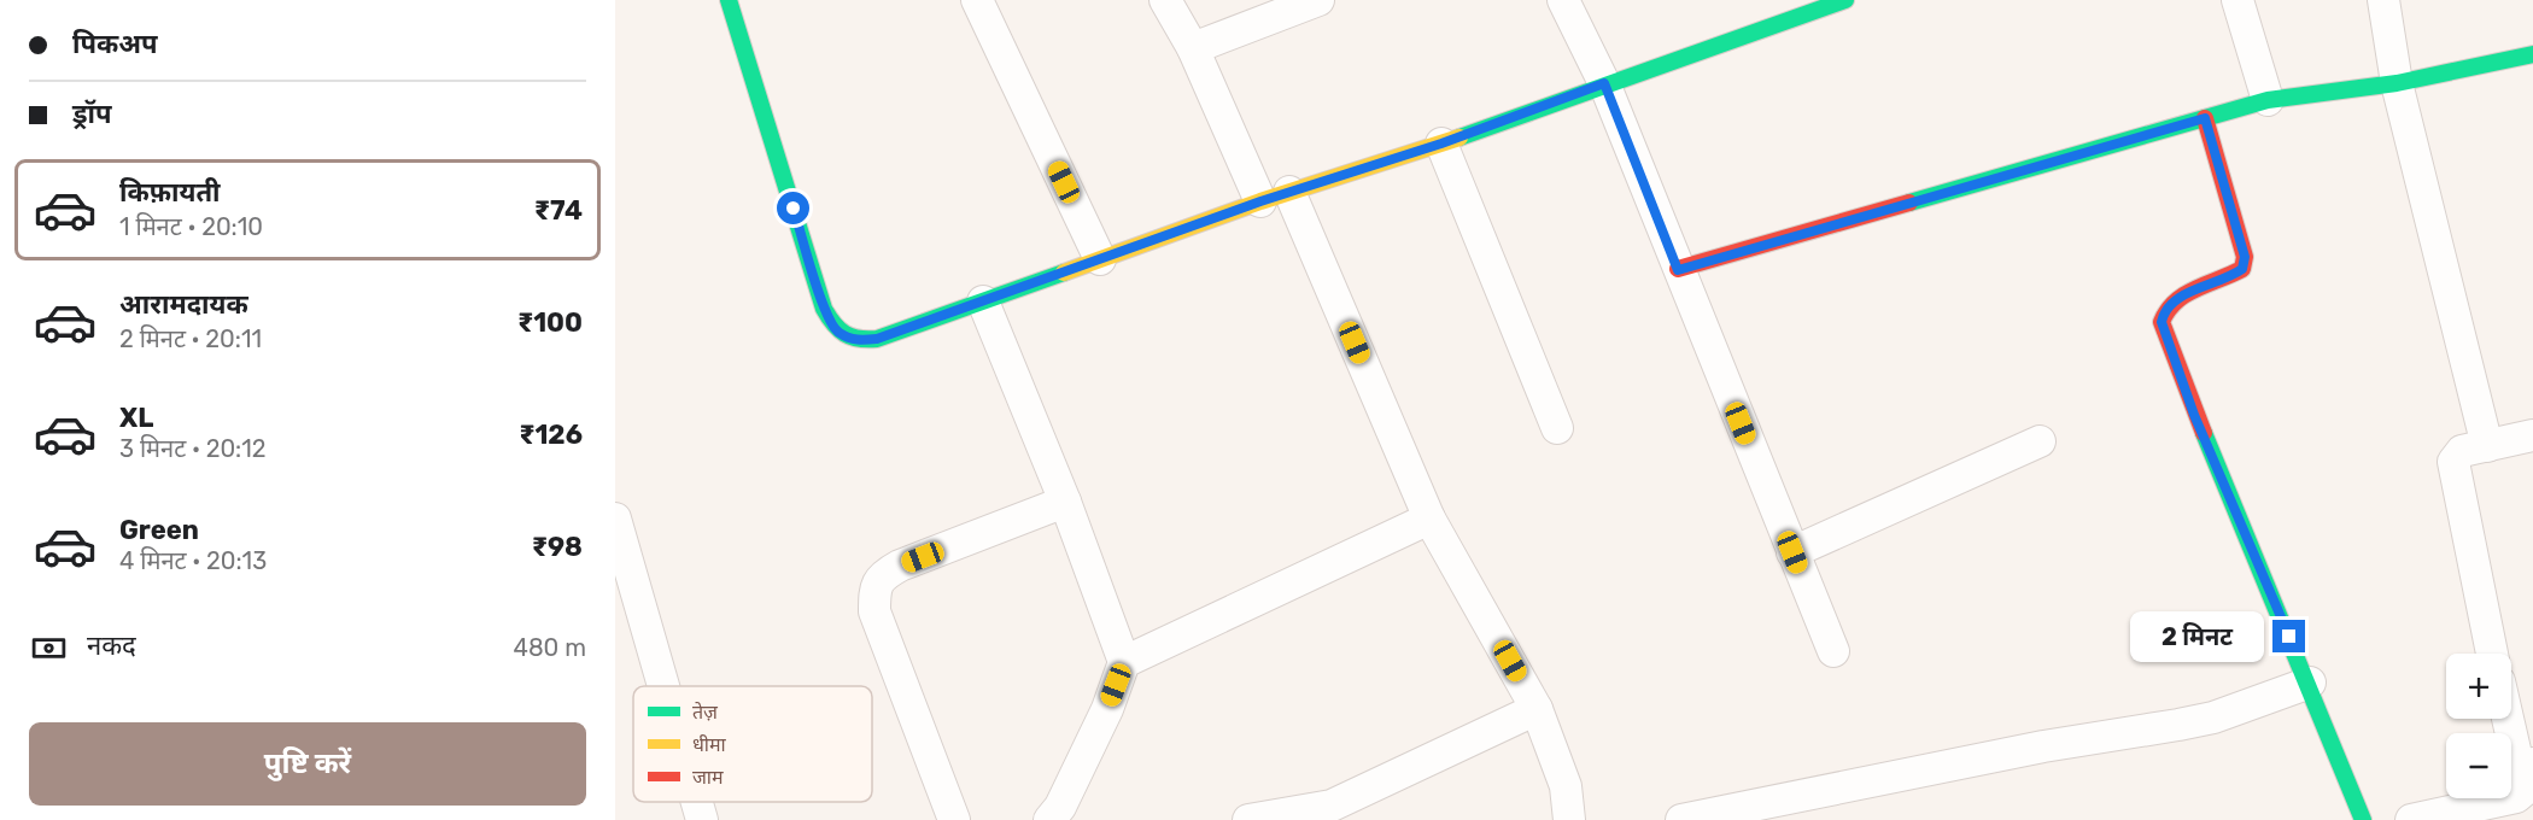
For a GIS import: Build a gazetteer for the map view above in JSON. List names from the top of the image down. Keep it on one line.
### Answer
{"legend":["तेज़","धीमा","जाम"],"page":{"banner":["पिकअप","ड्रॉप"],"list":[{"name":"किफ़ायती","note":"1 मिनट · 20:10","value":"₹74"},{"name":"आरामदायक","note":"2 मिनट · 20:11","value":"₹100"},{"name":"XL","note":"3 मिनट · 20:12","value":"₹126"},{"name":"Green","note":"4 मिनट · 20:13","value":"₹98"}],"pay":["नकद","480 m"],"bubble":"2 मिनट","map_buttons":["+","−"],"buttons":"पुष्टि करें"}}
